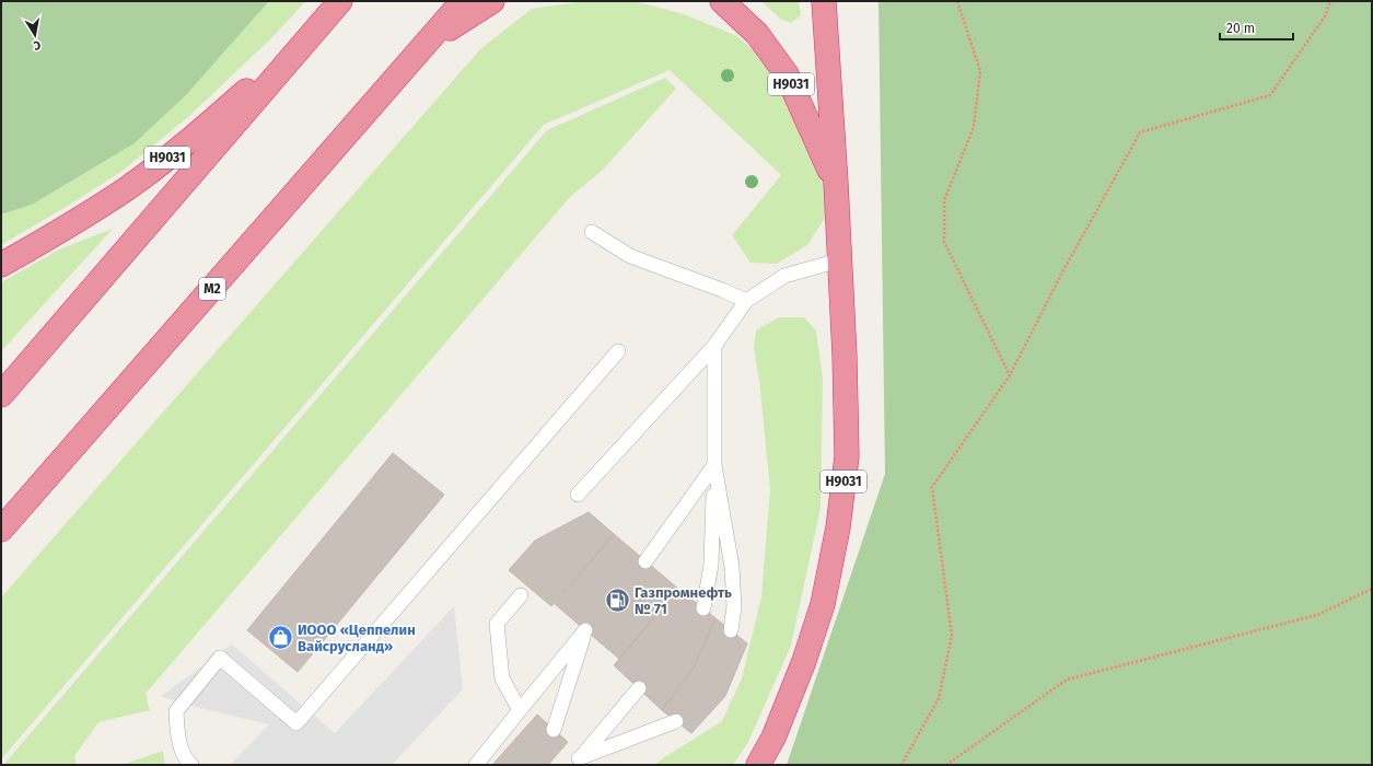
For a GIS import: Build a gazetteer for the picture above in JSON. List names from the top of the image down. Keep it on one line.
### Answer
{"streets":{"highway":["Н9031","М2"]},"places":{"fuel station":["Газпромнефть № 71"],"shop":["ИООО «Цеппелин Вайсрусланд»"]},"scale_bar":"20 m","north":"bottom"}
